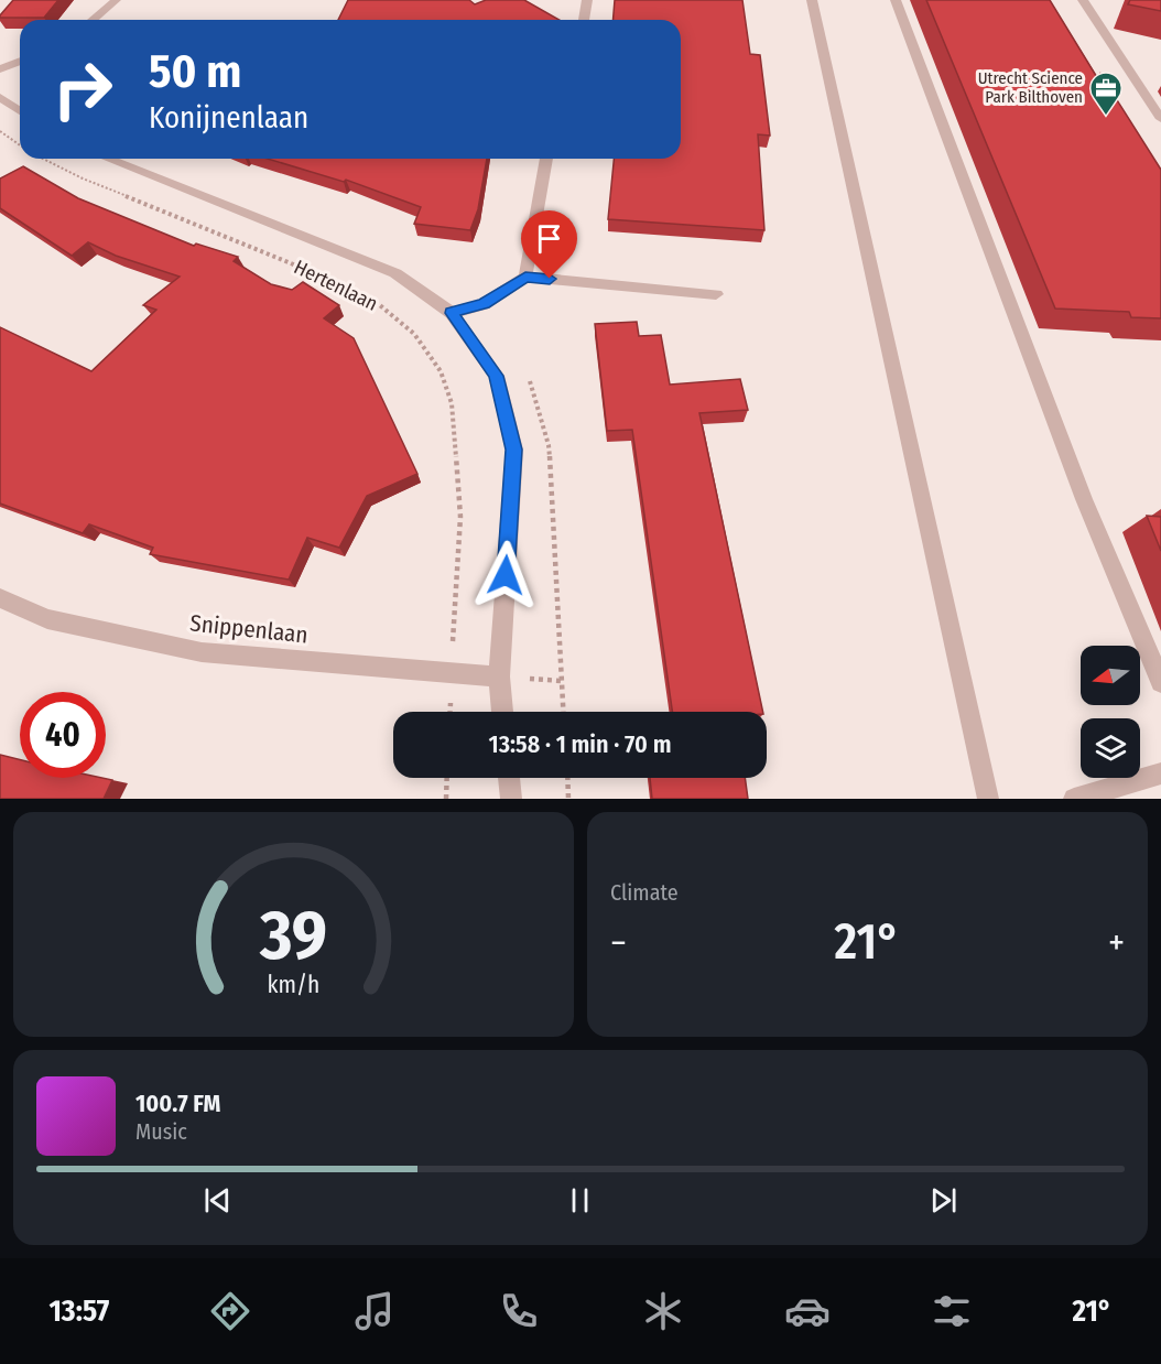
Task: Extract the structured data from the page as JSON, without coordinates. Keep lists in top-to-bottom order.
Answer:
{
  "streets": {
    "street": ["Hertenlaan", "Snippenlaan"]
  },
  "crossings": [
    ["Hertenlaan", "Snippenlaan"]
  ],
  "places": {
    "office": ["Utrecht Science Park Bilthoven"]
  },
  "north": "left",
  "page": {
    "turn": ["50 m", "Konijnenlaan"],
    "limit": "40",
    "trip": "13:58 · 1 min · 70 m",
    "tile": "Climate",
    "heat": ["−", "21°", "+"],
    "song": ["100.7 FM", "Music"],
    "tabs": ["13:57", "21°"],
    "gauge": ["39", "km/h"]
  }
}
